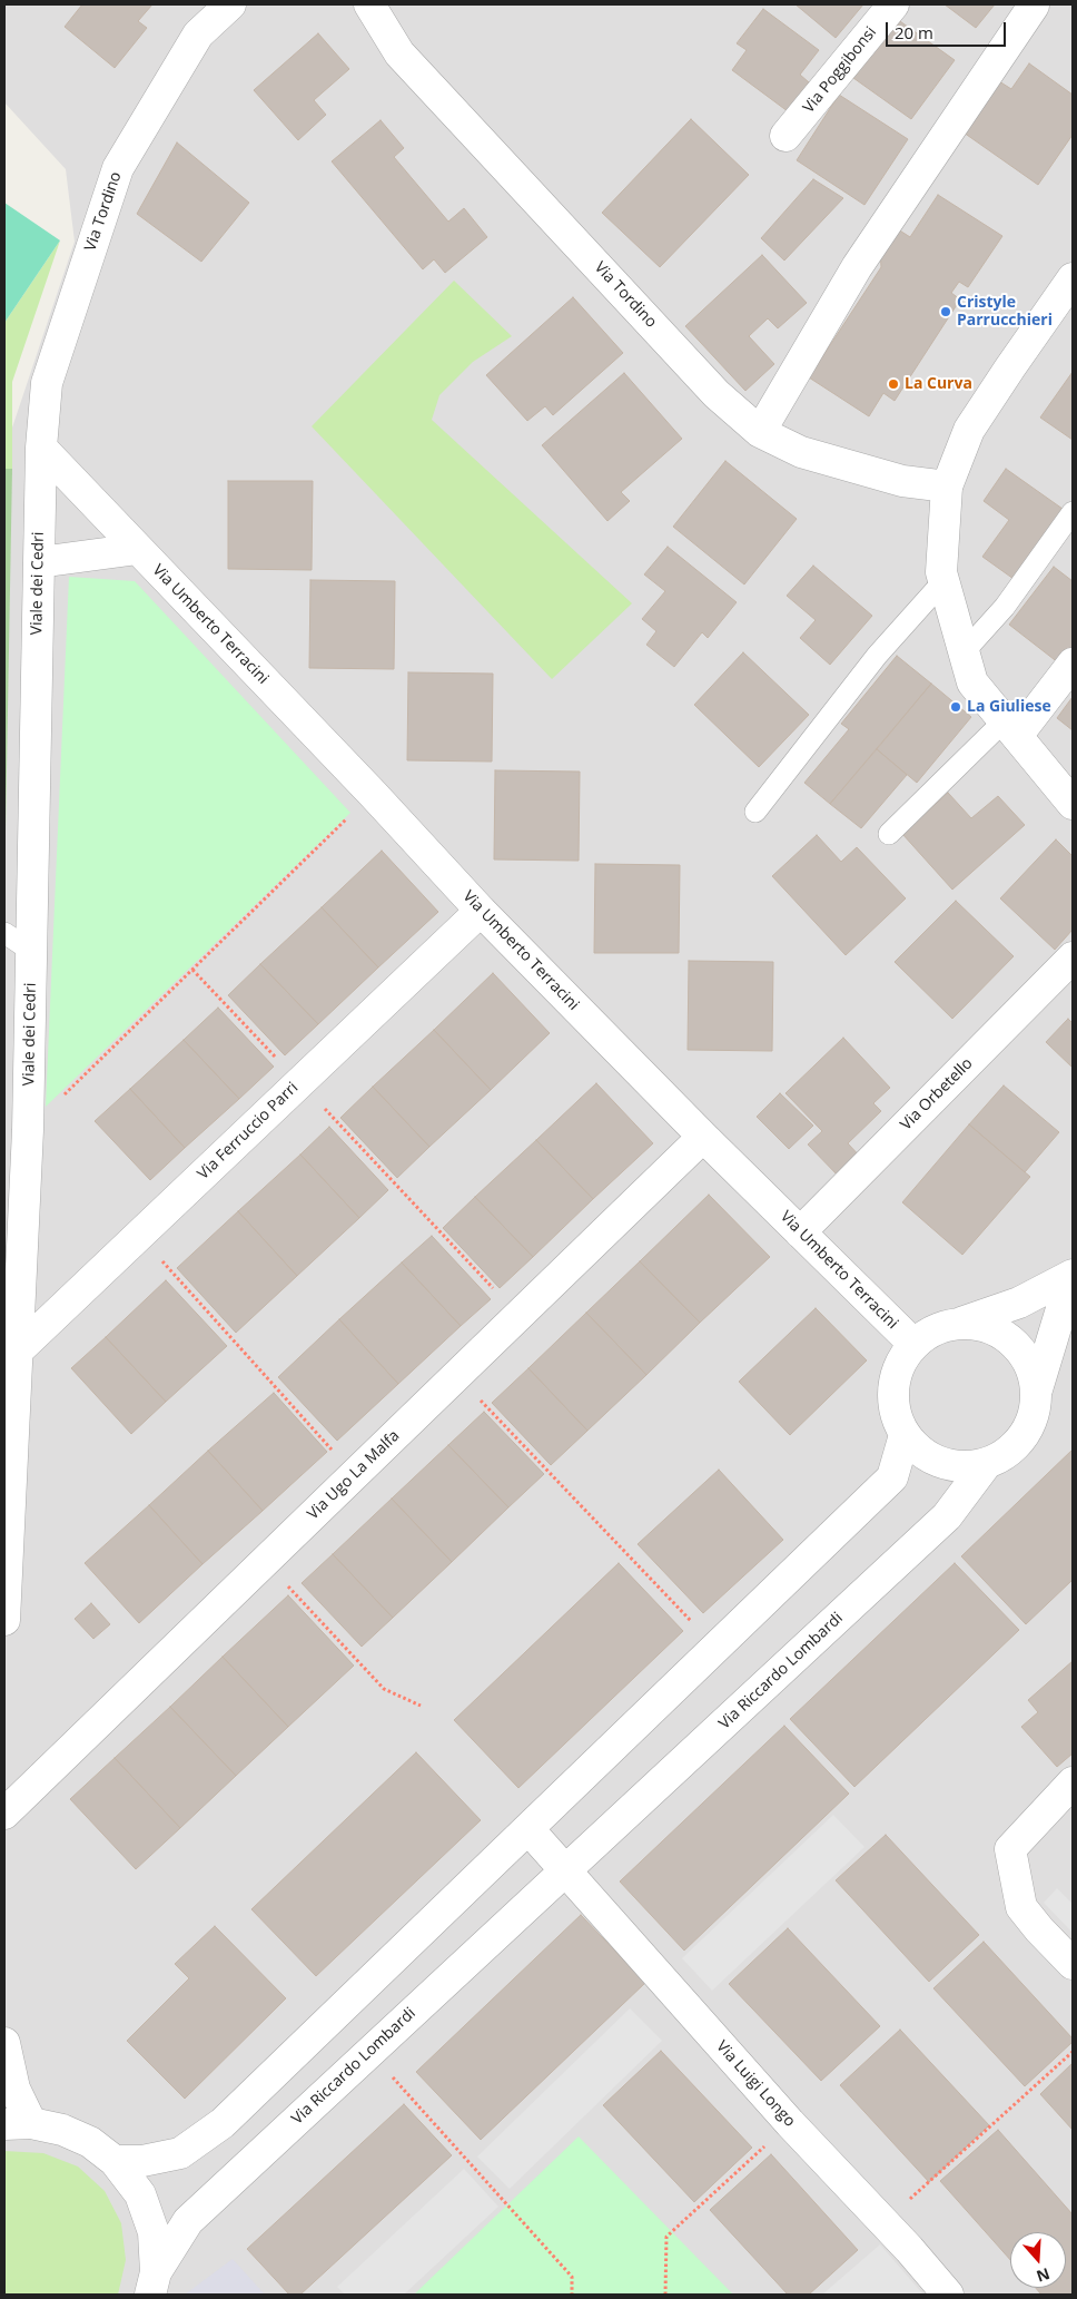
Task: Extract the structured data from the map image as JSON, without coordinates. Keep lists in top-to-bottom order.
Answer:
{
  "streets": {
    "street": [
      "Via Poggibonsi",
      "Via Tordino",
      "Viale dei Cedri",
      "Via Umberto Terracini",
      "Via Orbetello",
      "Via Ferruccio Parri",
      "Via Ugo La Malfa",
      "Via Riccardo Lombardi",
      "Via Luigi Longo"
    ]
  },
  "crossings": [
    ["Via Tordino", "Viale dei Cedri"],
    ["Via Tordino", "Via Umberto Terracini"],
    ["Viale dei Cedri", "Via Umberto Terracini"],
    ["Viale dei Cedri", "Via Ferruccio Parri"],
    ["Via Umberto Terracini", "Via Orbetello"],
    ["Via Umberto Terracini", "Via Ferruccio Parri"],
    ["Via Umberto Terracini", "Via Ugo La Malfa"],
    ["Via Umberto Terracini", "Via Riccardo Lombardi"],
    ["Via Riccardo Lombardi", "Via Luigi Longo"]
  ],
  "places": ["Cristyle Parrucchieri", "La Curva", "La Giuliese"],
  "scale_bar": "20 m",
  "north": "bottom"
}
